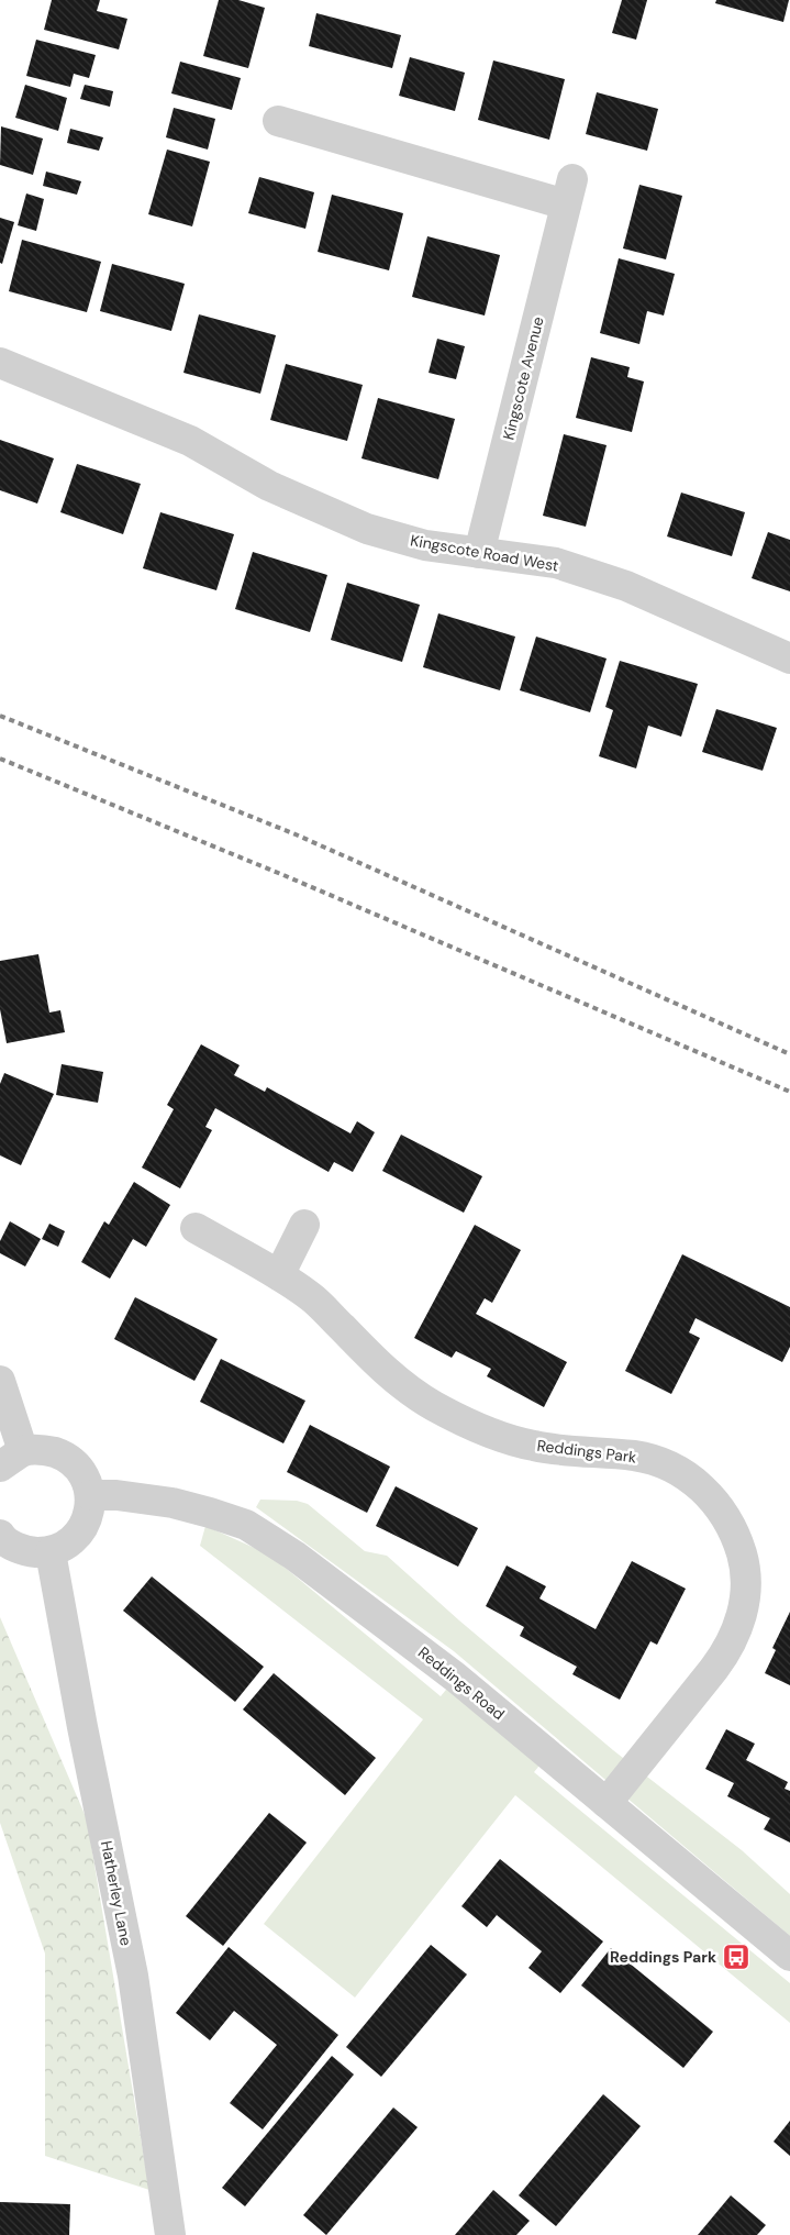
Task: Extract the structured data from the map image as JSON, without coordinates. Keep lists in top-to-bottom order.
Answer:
{
  "streets": {
    "street": [
      "Kingscote Avenue",
      "Kingscote Road West",
      "Reddings Park",
      "Reddings Road",
      "Hatherley Lane"
    ]
  },
  "crossings": [
    ["Kingscote Avenue", "Kingscote Road West"],
    ["Reddings Park", "Reddings Road"]
  ],
  "places": {
    "bus stop": ["Reddings Park"]
  }
}
